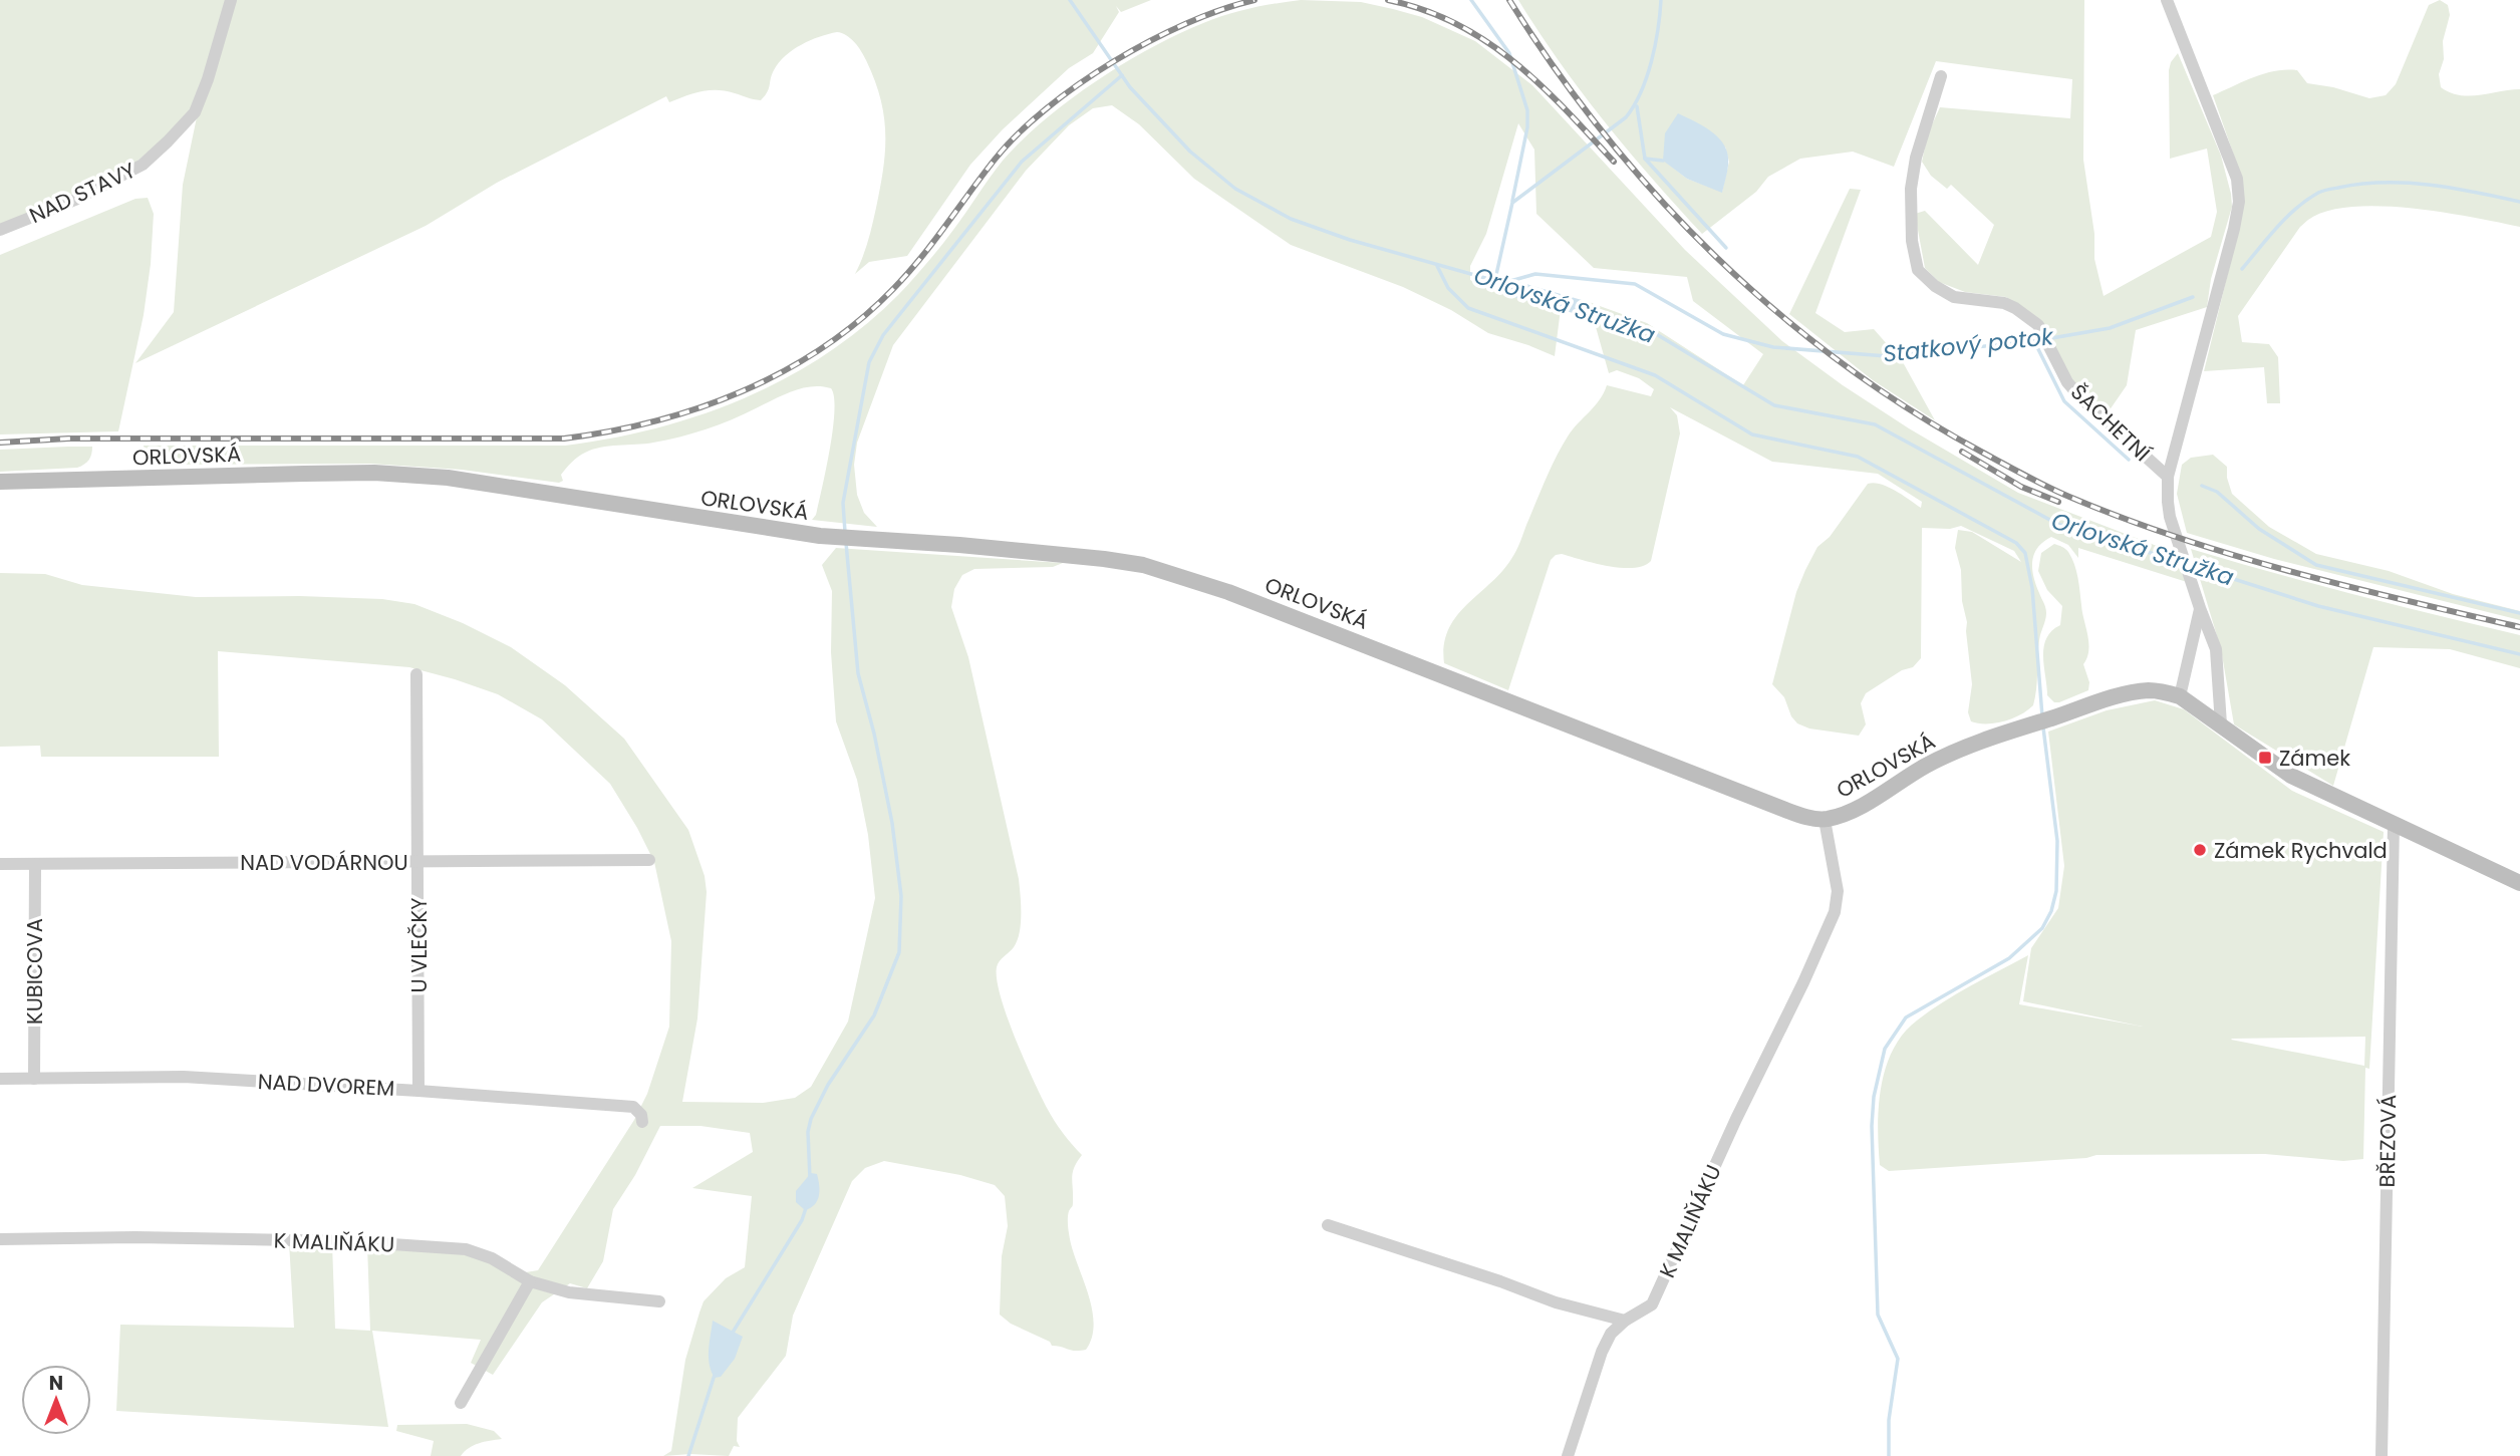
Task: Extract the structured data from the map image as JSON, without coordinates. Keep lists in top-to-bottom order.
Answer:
{
  "streets": {
    "main road": ["ORLOVSKÁ"],
    "street": [
      "NAD STAVY",
      "ŠACHETNÍ",
      "NAD VODÁRNOU",
      "U VLEČKY",
      "KUBICOVA",
      "NAD DVOREM",
      "BŘEZOVÁ",
      "K MALIŇÁKU"
    ]
  },
  "crossings": [
    ["ŠACHETNÍ", "ORLOVSKÁ"],
    ["ORLOVSKÁ", "BŘEZOVÁ"],
    ["ORLOVSKÁ", "K MALIŇÁKU"],
    ["NAD VODÁRNOU", "U VLEČKY"],
    ["NAD VODÁRNOU", "KUBICOVA"],
    ["U VLEČKY", "NAD DVOREM"],
    ["KUBICOVA", "NAD DVOREM"]
  ],
  "water": ["Orlovská Stružka", "Statkový potok"],
  "places": {
    "transit": ["Zámek"],
    "other": ["Zámek Rychvald"]
  },
  "north": "top"
}
